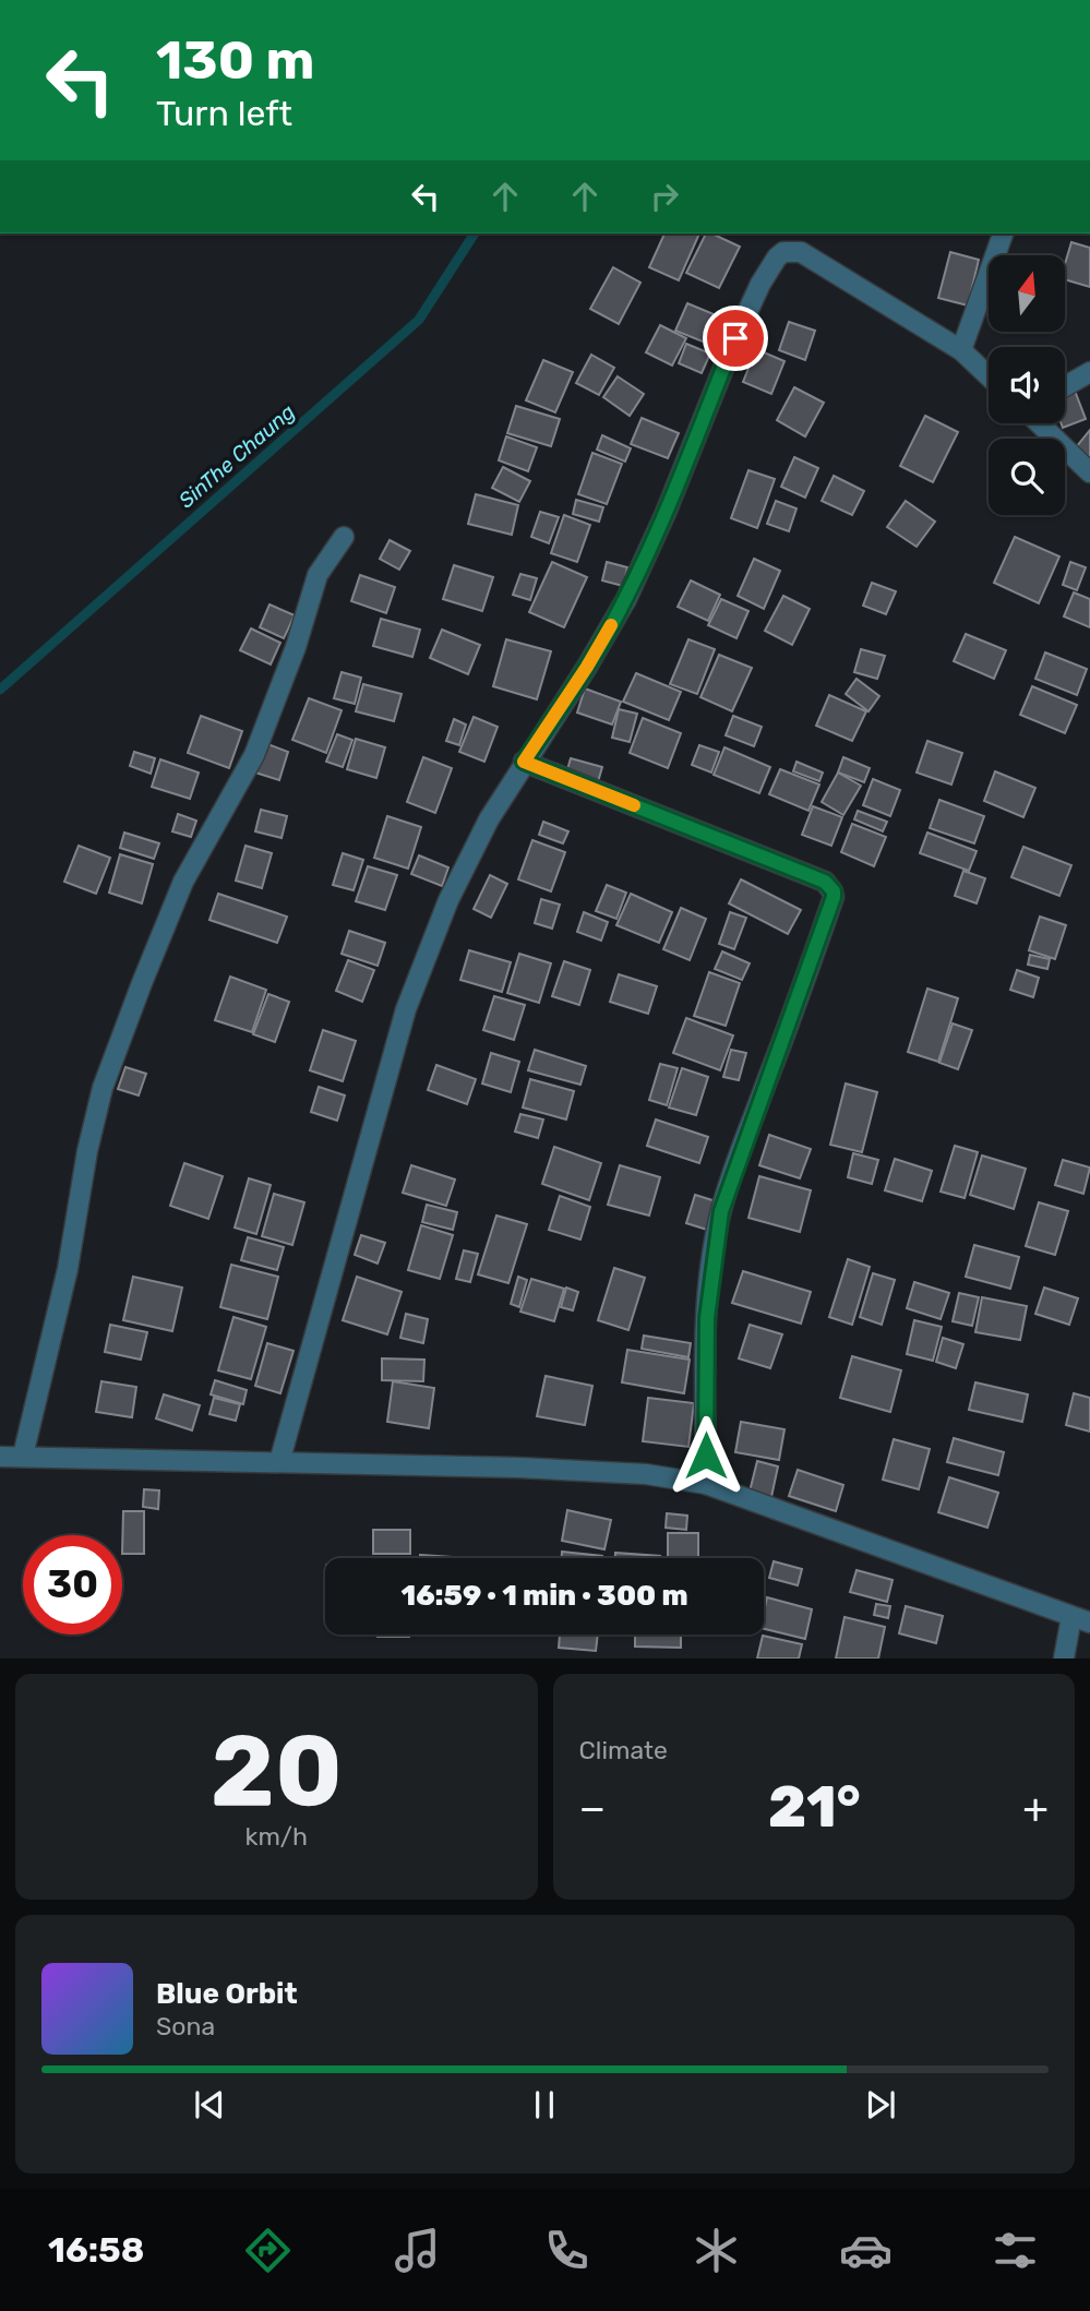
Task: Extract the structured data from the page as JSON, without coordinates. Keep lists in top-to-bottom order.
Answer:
{
  "water": ["SinThe Chaung"],
  "north": "top",
  "page": {
    "turn": ["130 m", "Turn left"],
    "limit": "30",
    "trip": "16:59 · 1 min · 300 m",
    "tile": [
      ["20", "km/h"],
      "Climate"
    ],
    "heat": ["−", "21°", "+"],
    "song": ["Blue Orbit", "Sona"],
    "tabs": "16:58"
  }
}
